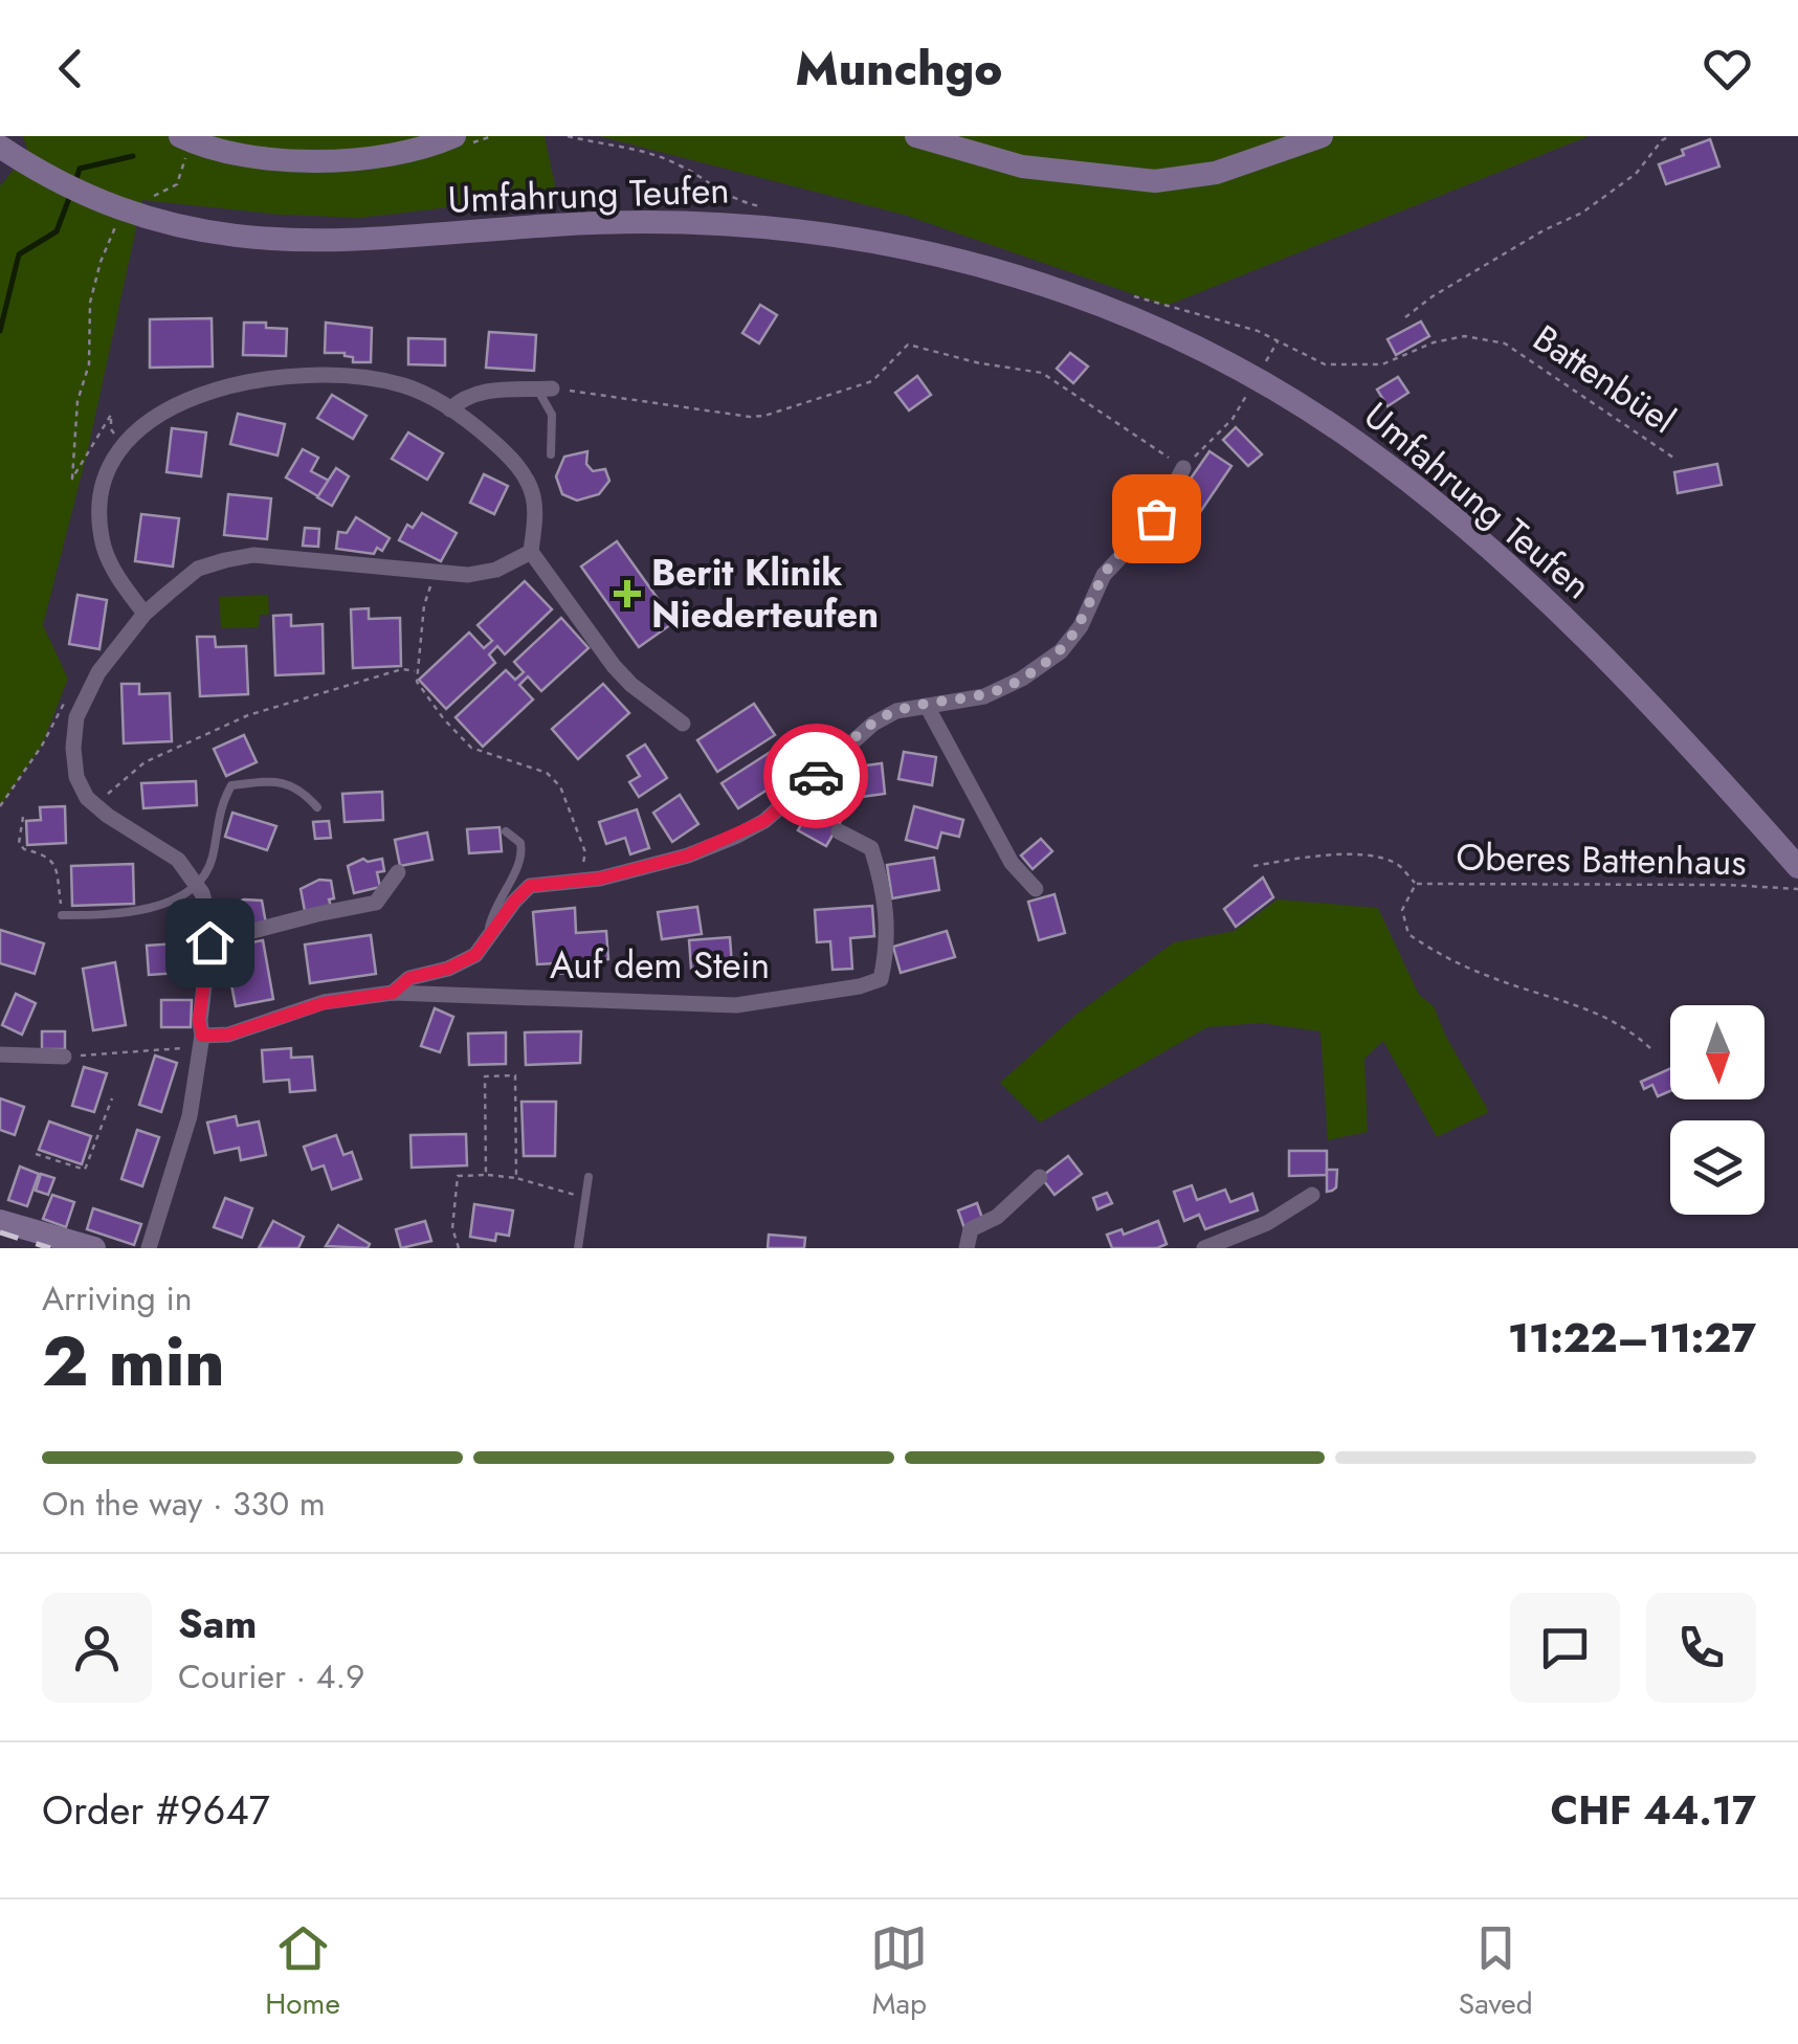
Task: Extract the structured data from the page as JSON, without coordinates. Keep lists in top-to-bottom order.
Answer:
{
  "streets": {
    "main road": ["Umfahrung Teufen"],
    "street": ["Auf dem Stein"],
    "path": ["Battenbüel", "Oberes Battenhaus"]
  },
  "places": {
    "health": ["Berit Klinik Niederteufen"]
  },
  "north": "bottom",
  "page": {
    "header": "Munchgo",
    "heading": ["2 min", "Arriving in", "11:22–11:27"],
    "panel": [
      "Sam",
      "Courier · 4.9",
      "Order #9647",
      "CHF 44.17"
    ],
    "bar": "On the way · 330 m",
    "tabs": ["Home", "Map", "Saved"]
  }
}
